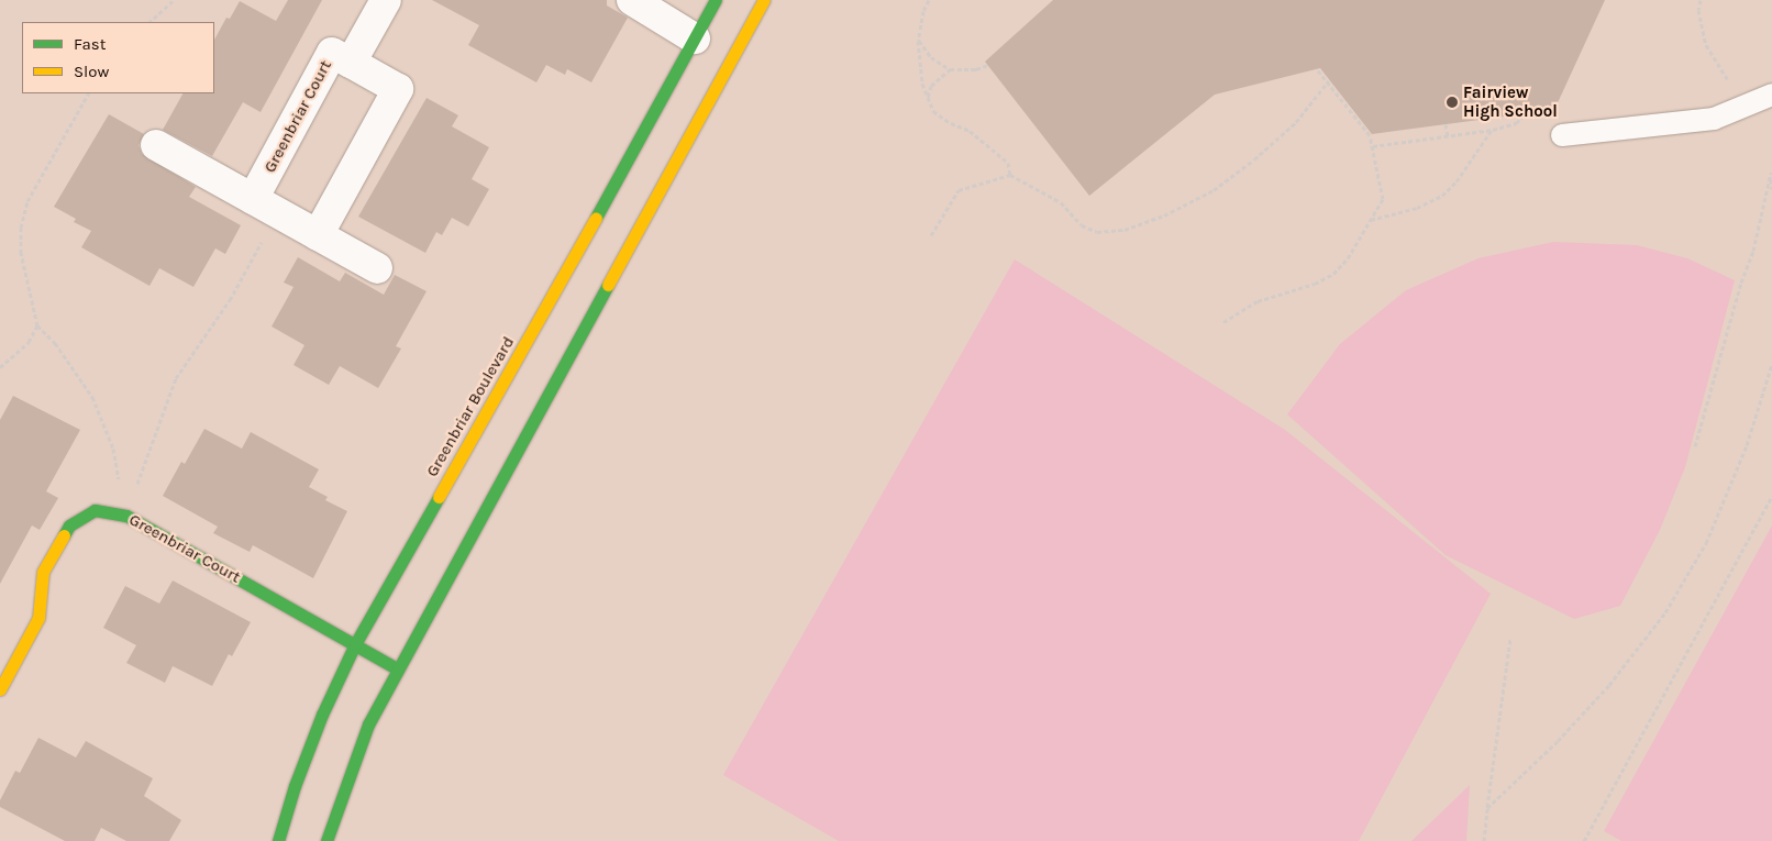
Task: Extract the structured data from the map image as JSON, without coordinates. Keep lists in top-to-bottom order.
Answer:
{
  "streets": {
    "street": ["Greenbriar Court", "Greenbriar Boulevard"]
  },
  "crossings": [
    ["Greenbriar Court", "Greenbriar Boulevard"]
  ],
  "places": ["Fairview High School"],
  "legend": ["Fast", "Slow"]
}
